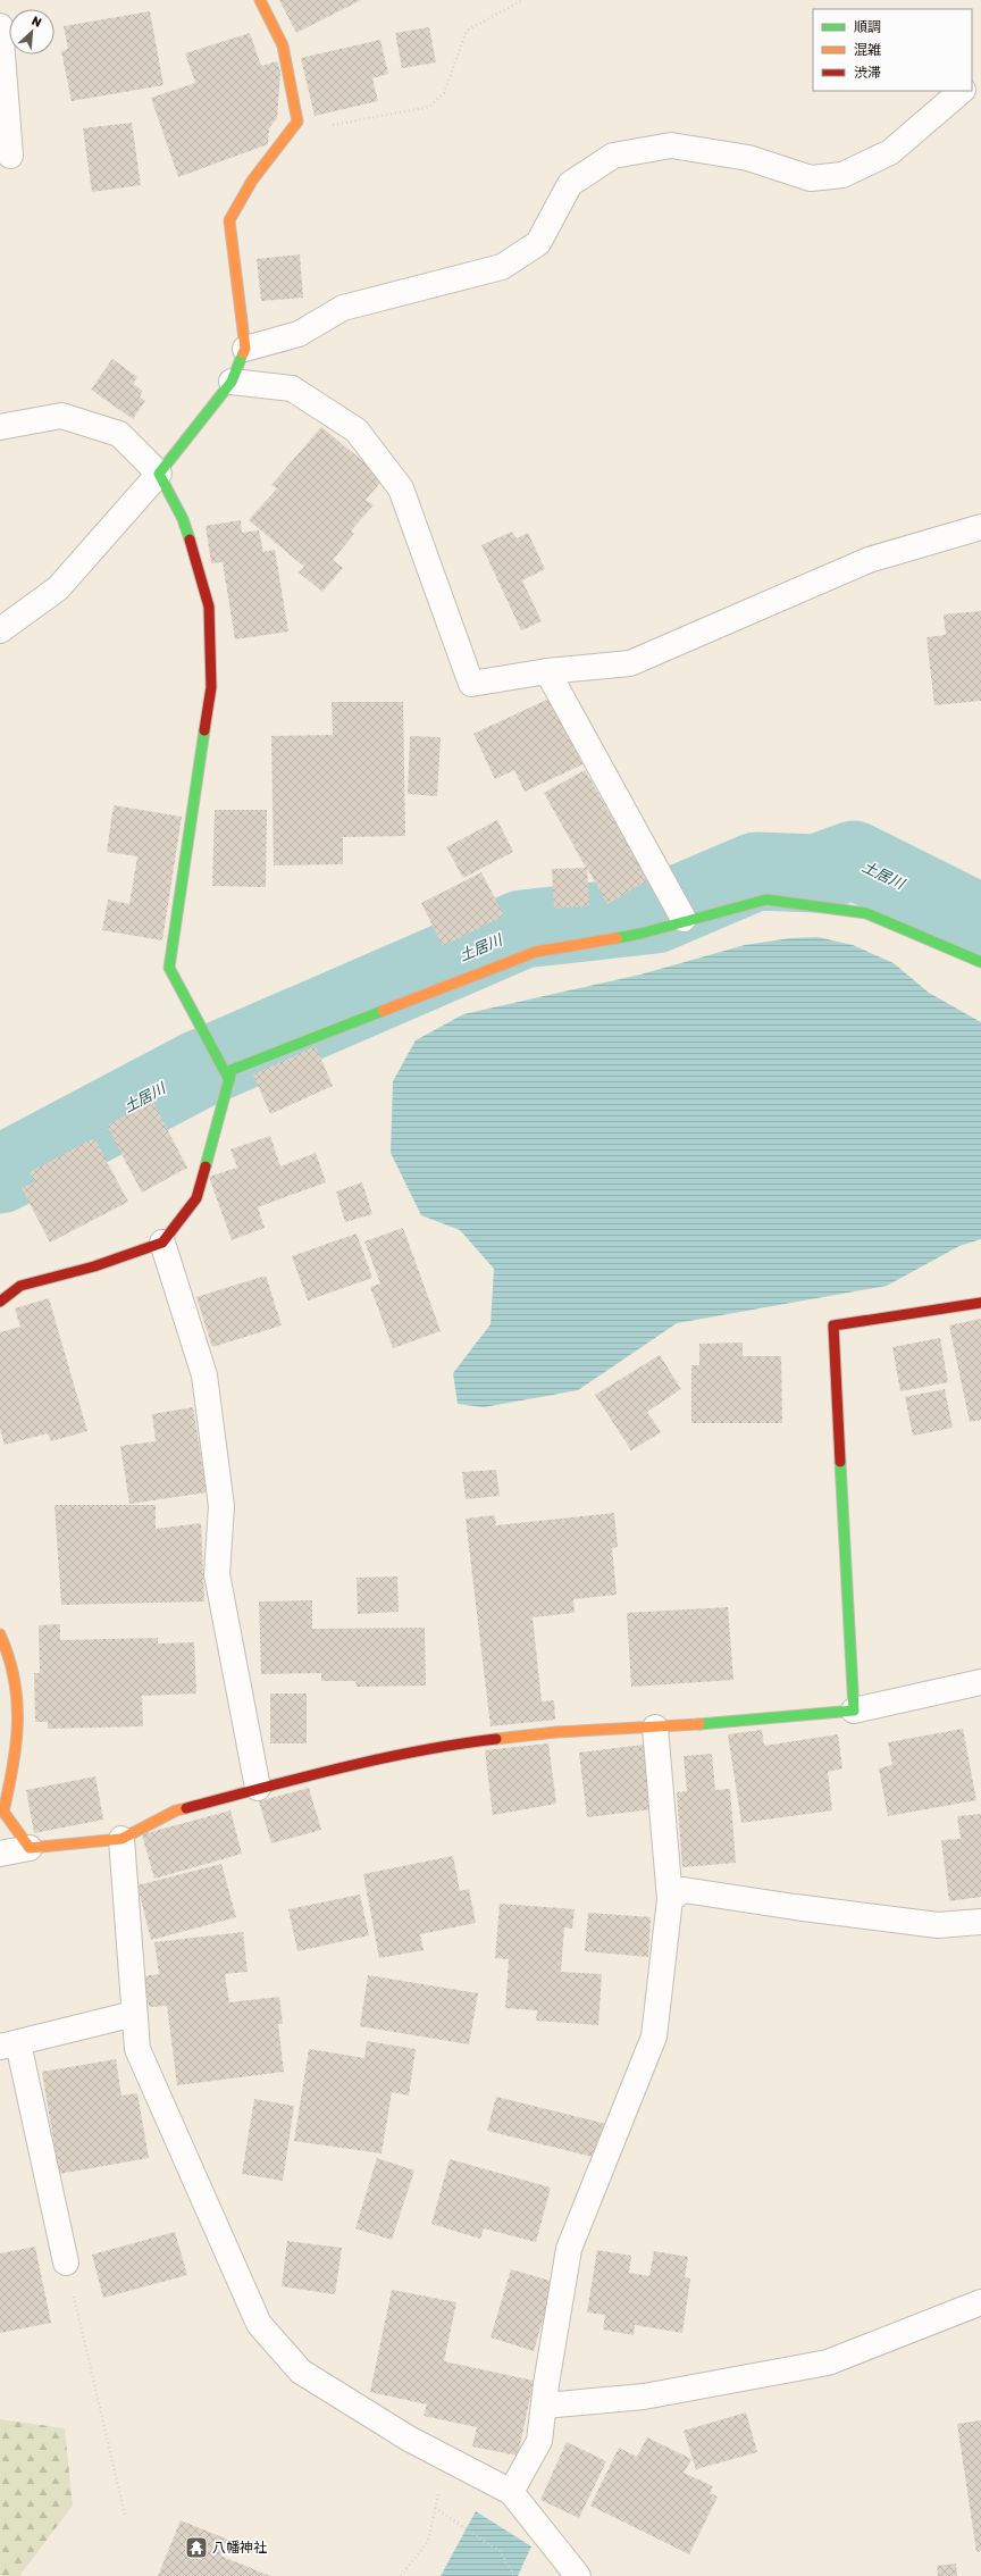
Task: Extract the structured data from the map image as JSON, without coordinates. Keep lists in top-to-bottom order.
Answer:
{
  "water": ["土居川"],
  "places": {
    "temple": ["八幡神社"]
  },
  "legend": ["順調", "混雑", "渋滞"],
  "north": "top right"
}
